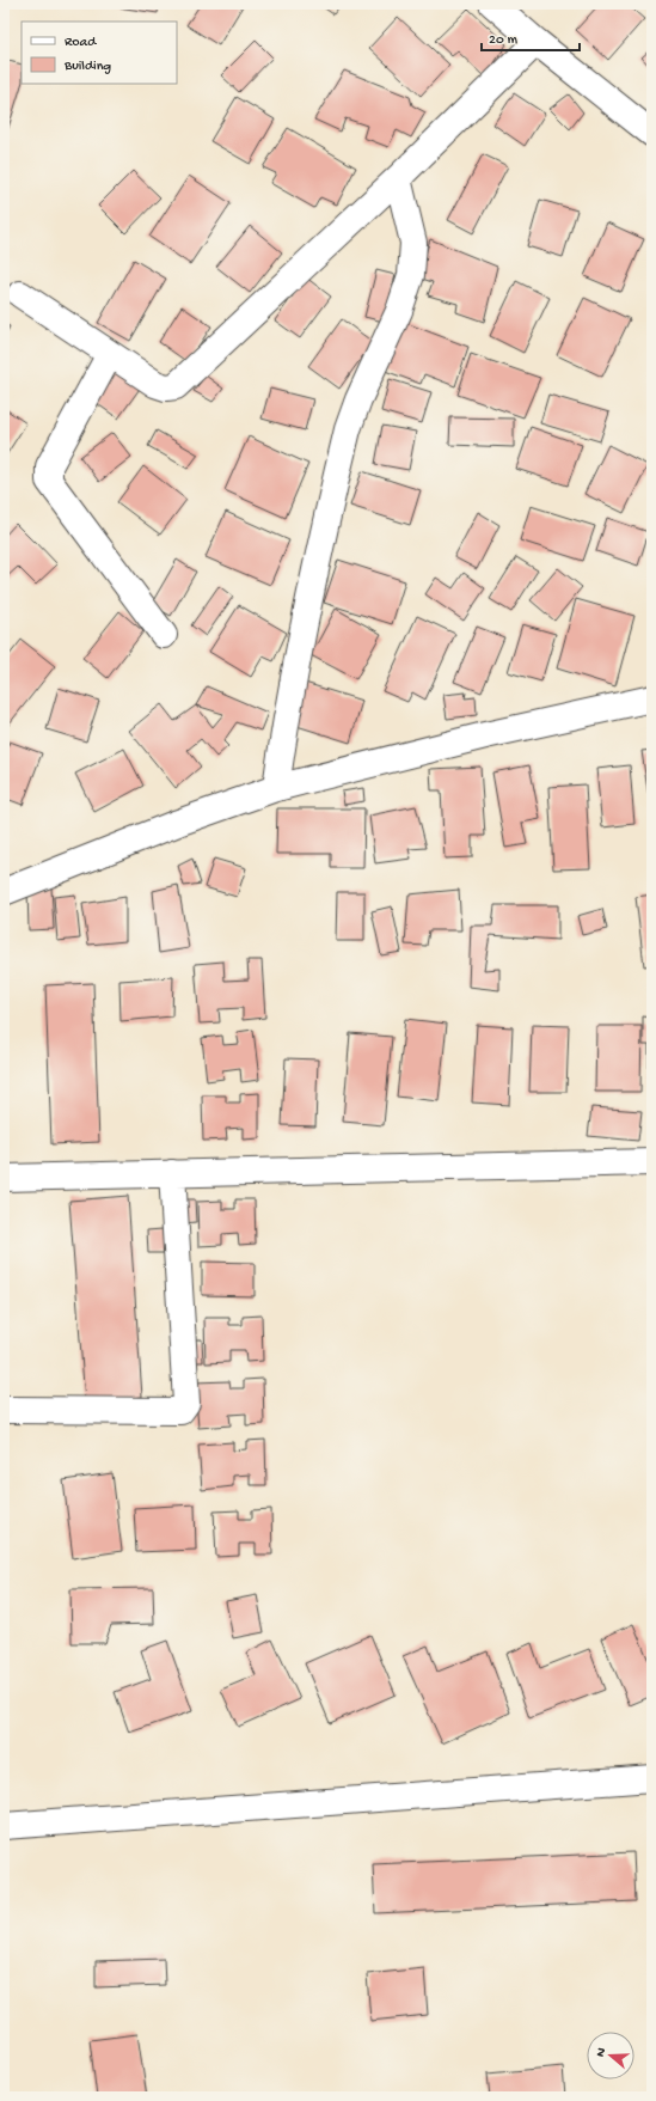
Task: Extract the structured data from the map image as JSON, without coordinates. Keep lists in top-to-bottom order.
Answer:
{
  "legend": ["Road", "Building"],
  "scale_bar": "20 m",
  "north": "left"
}
